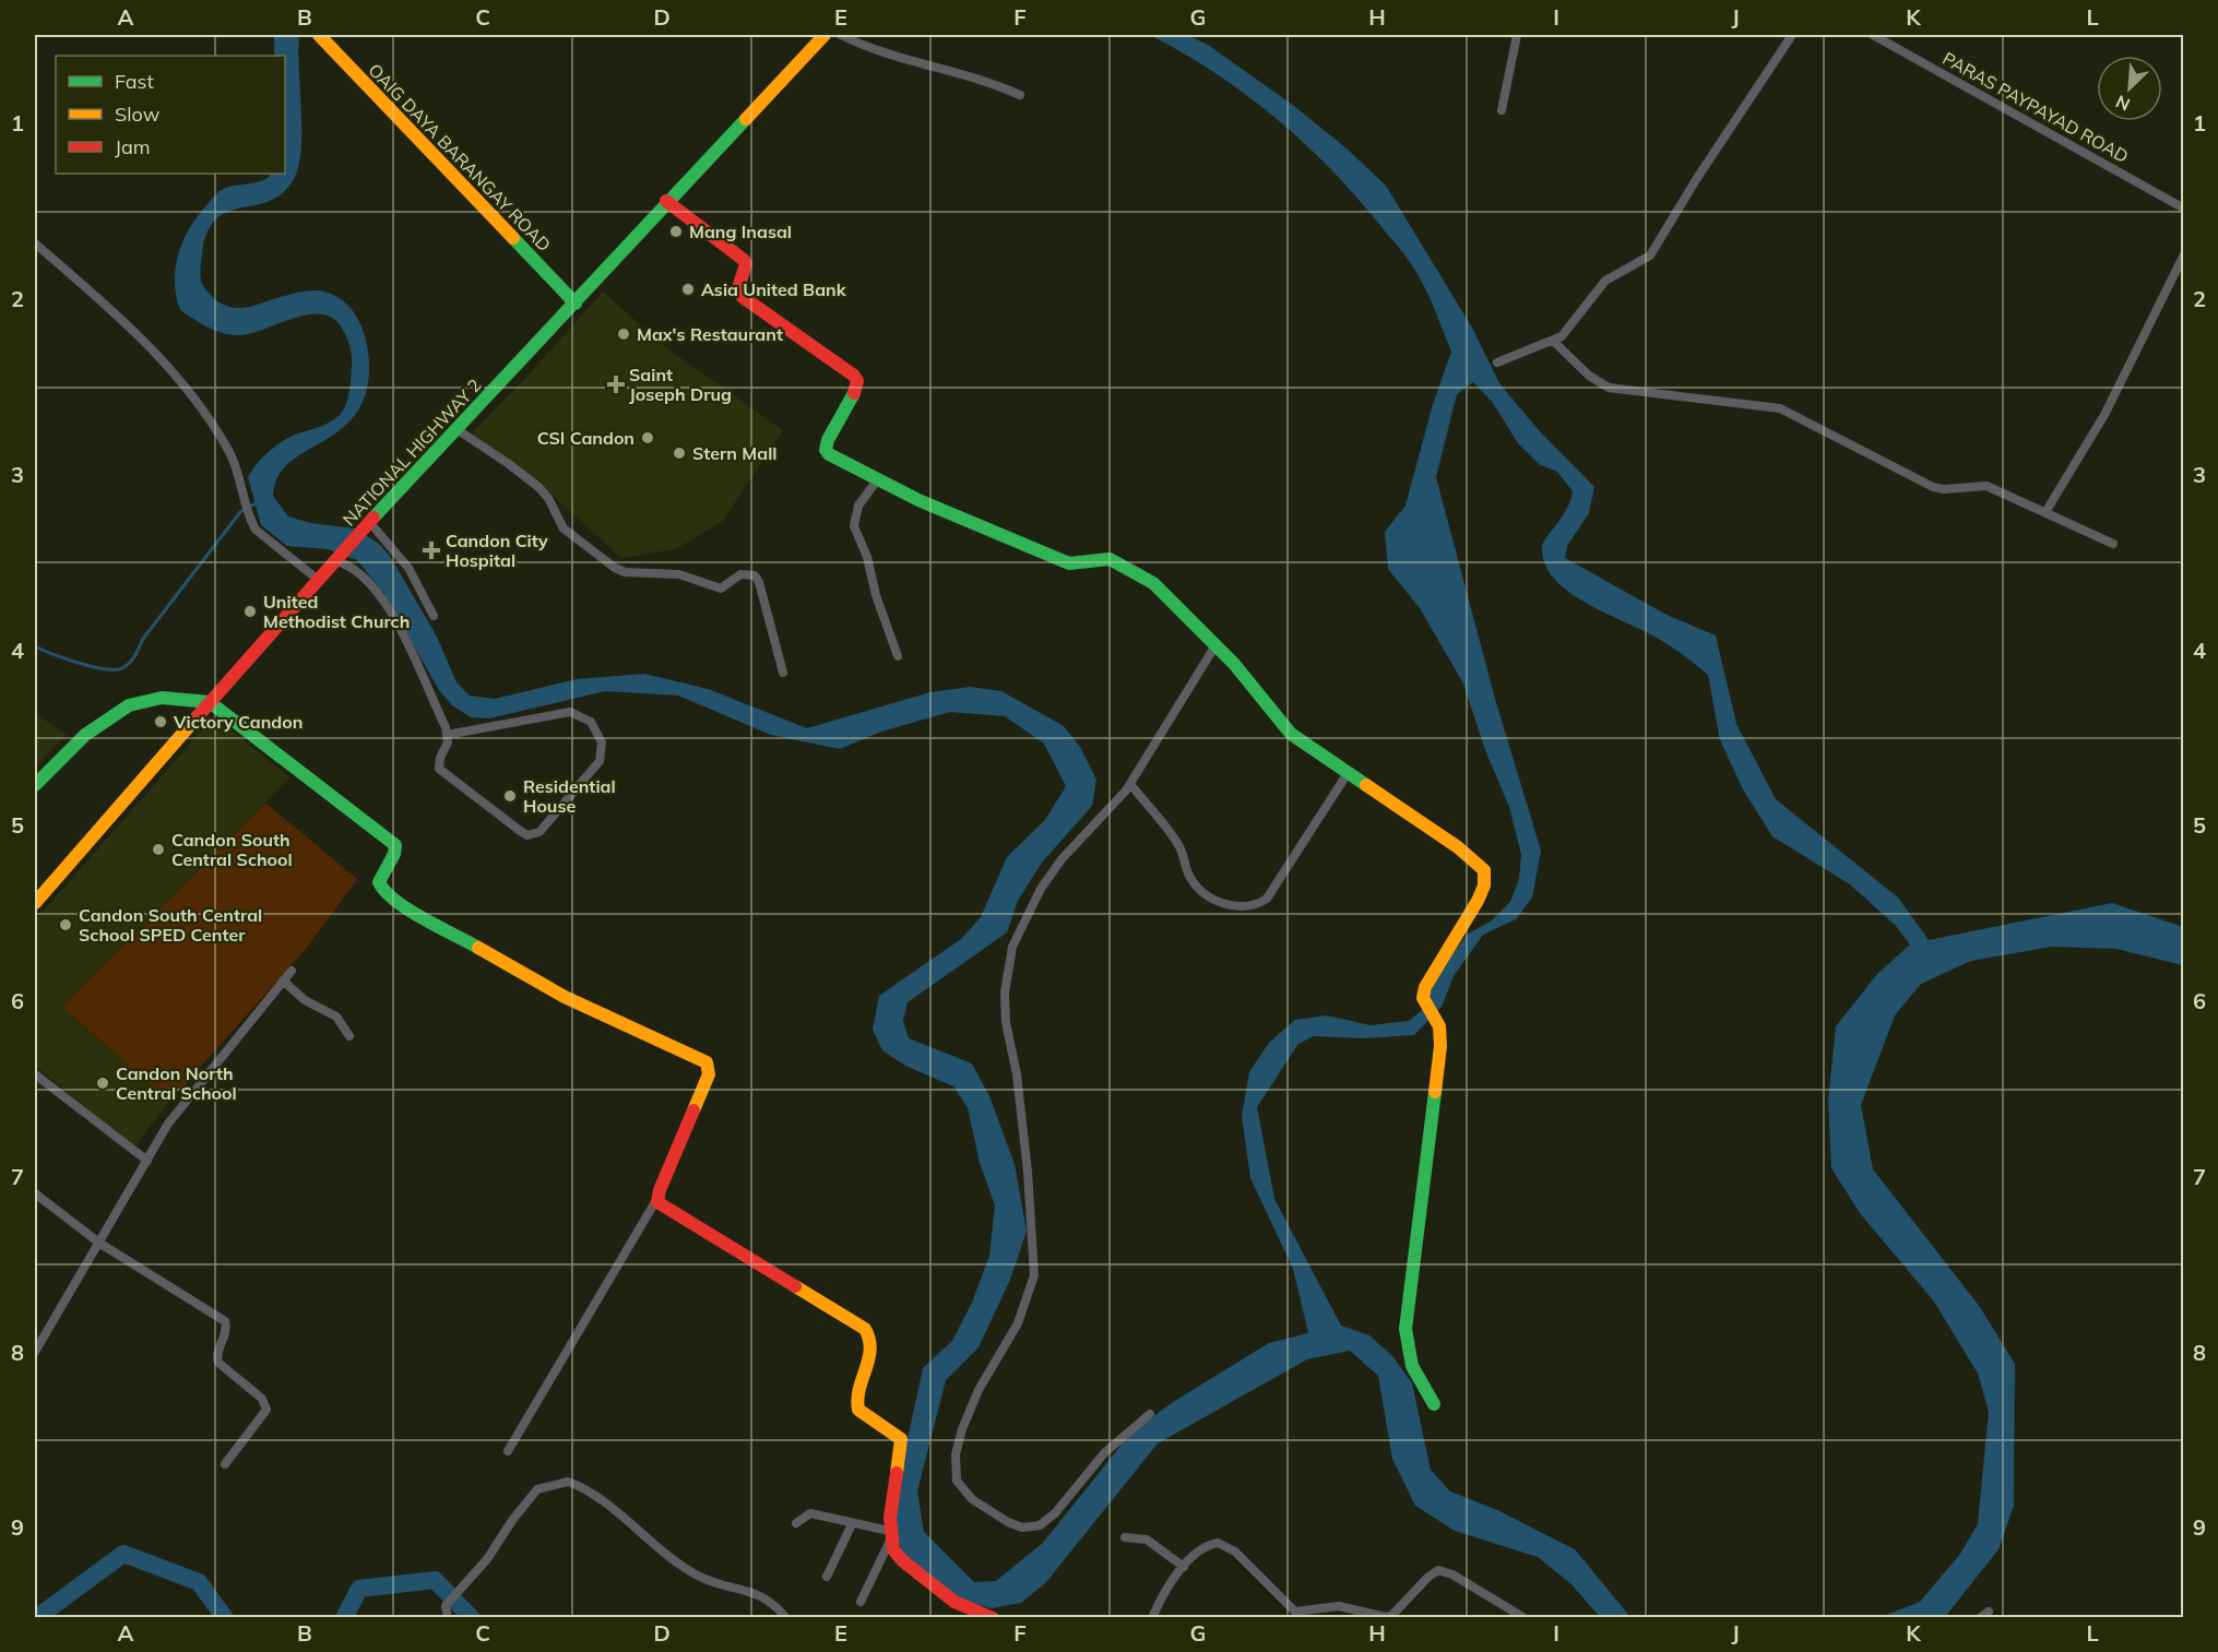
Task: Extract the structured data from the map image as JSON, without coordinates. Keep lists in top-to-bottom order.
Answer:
{
  "streets": {
    "street": ["PARAS PAYPAYAD ROAD", "OAIG DAYA BARANGAY ROAD", "NATIONAL HIGHWAY 2"]
  },
  "crossings": [
    ["OAIG DAYA BARANGAY ROAD", "NATIONAL HIGHWAY 2"]
  ],
  "places": {
    "other": [
      "Mang Inasal",
      "Asia United Bank",
      "Max's Restaurant",
      "CSI Candon",
      "Stern Mall",
      "United Methodist Church",
      "Victory Candon",
      "Residential House",
      "Candon South Central School",
      "Candon South Central School SPED Center",
      "Candon North Central School"
    ],
    "health": ["Saint Joseph Drug", "Candon City Hospital"]
  },
  "legend": ["Fast", "Slow", "Jam"],
  "north": "bottom left",
  "grid": {
    "columns": [
      "A",
      "B",
      "C",
      "D",
      "E",
      "F",
      "G",
      "H",
      "I",
      "J",
      "K",
      "L"
    ],
    "rows": [
      "1",
      "2",
      "3",
      "4",
      "5",
      "6",
      "7",
      "8",
      "9"
    ]
  }
}
